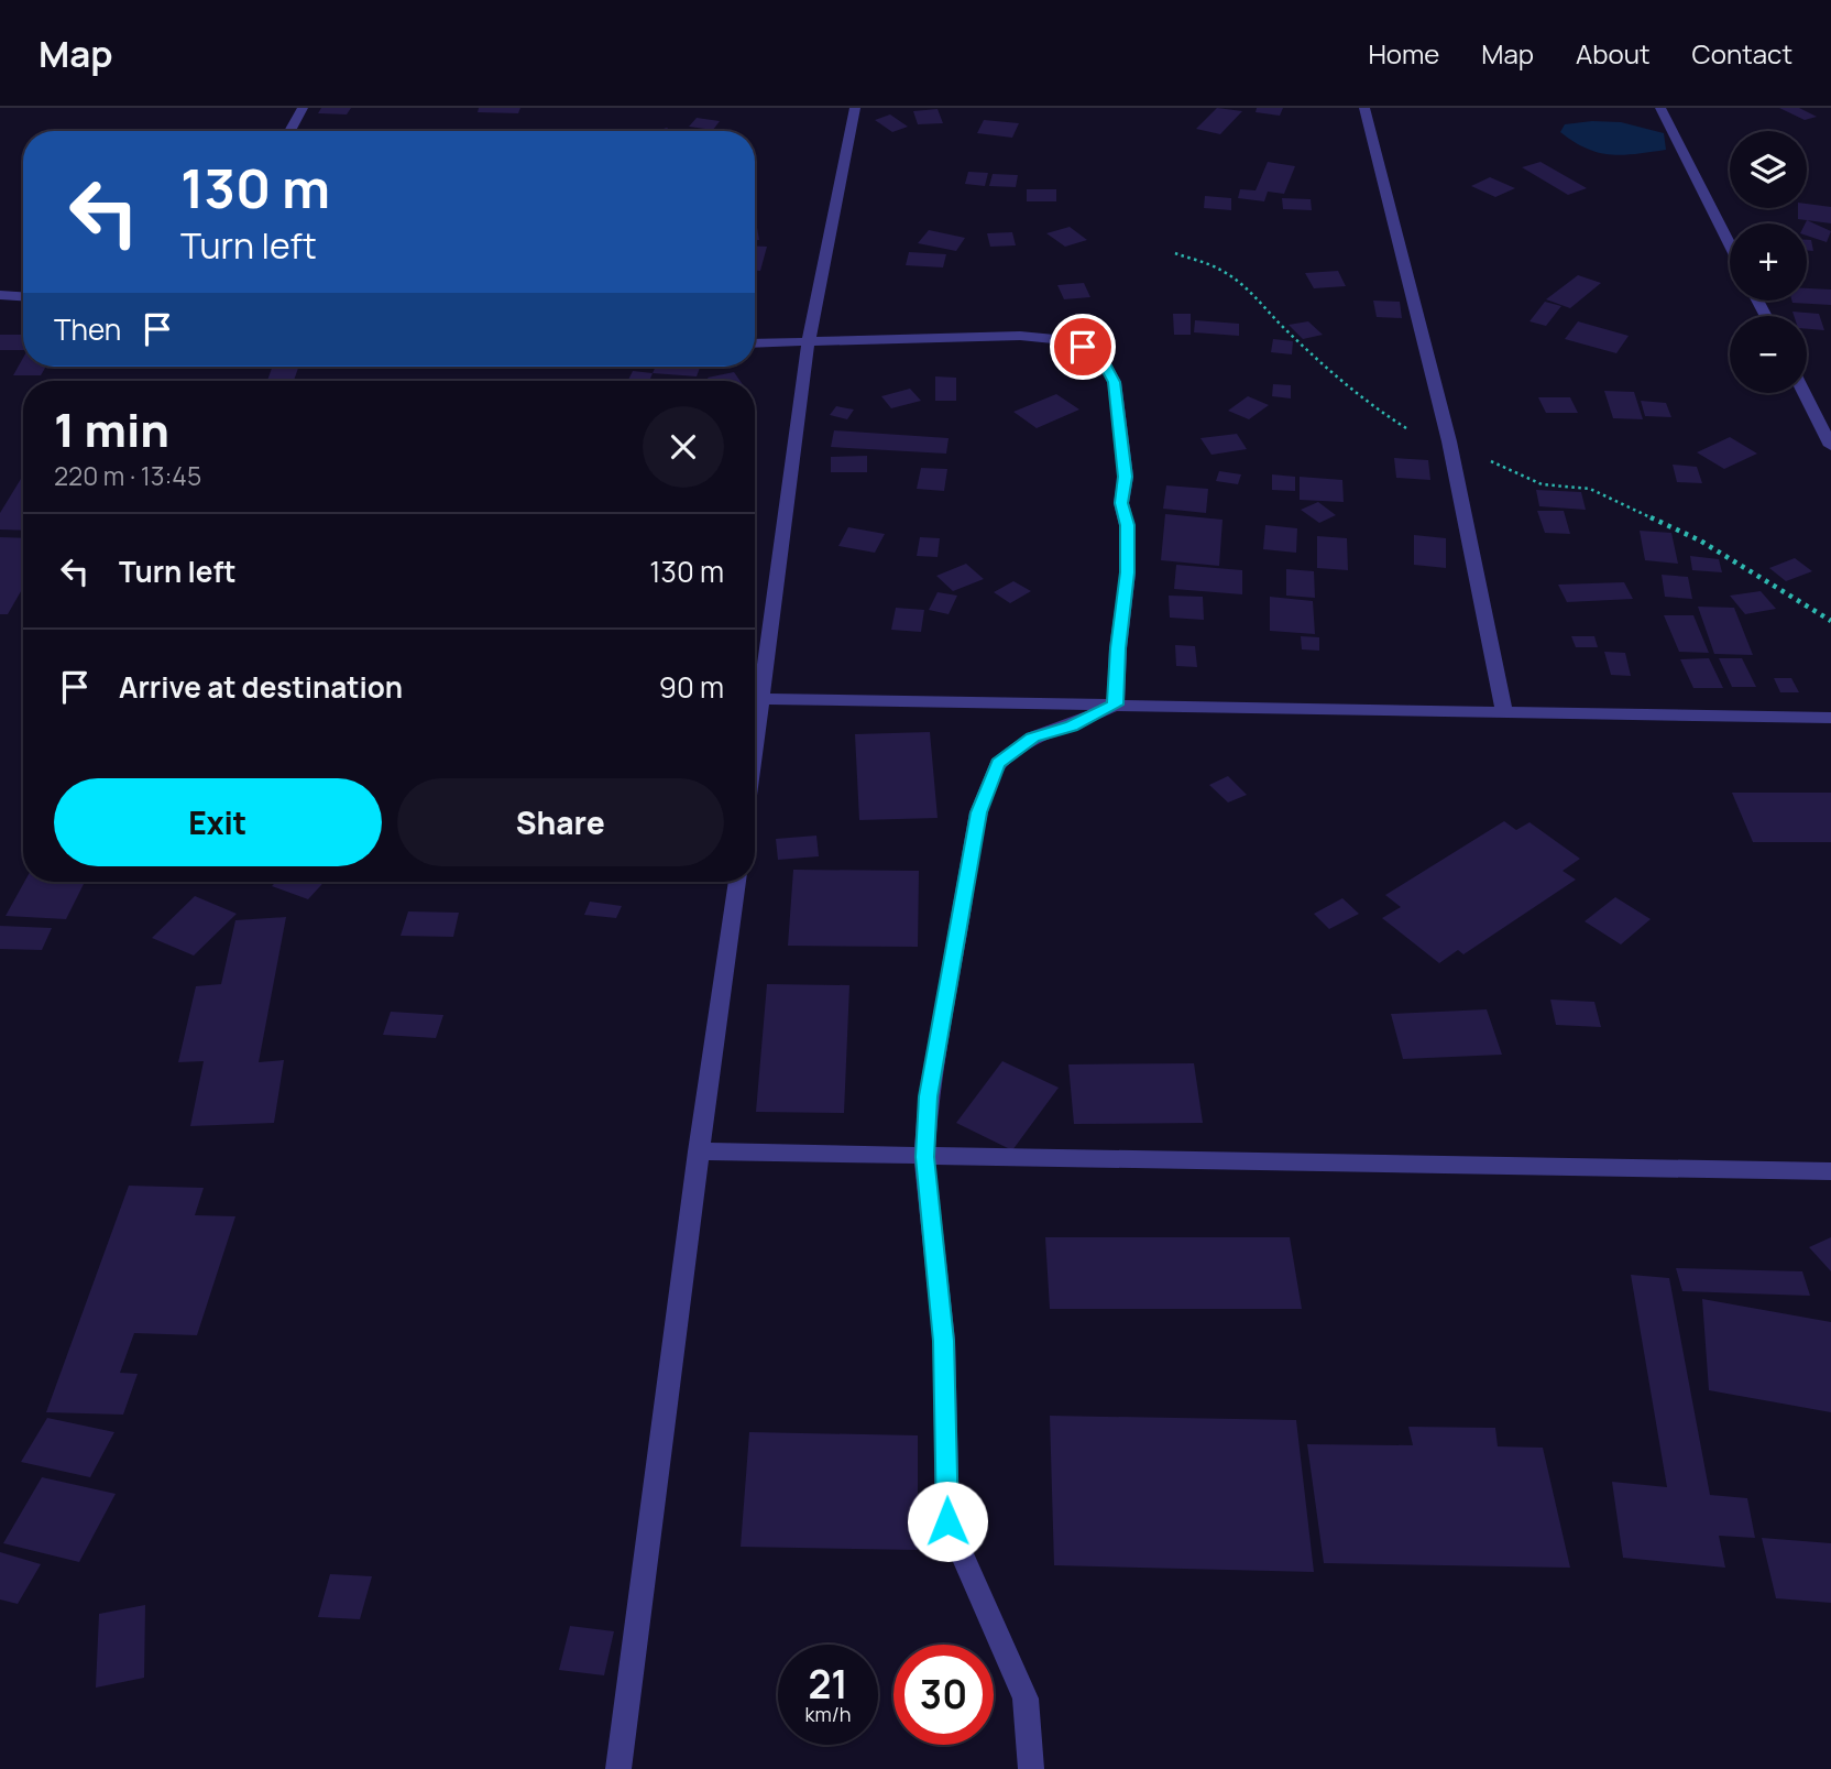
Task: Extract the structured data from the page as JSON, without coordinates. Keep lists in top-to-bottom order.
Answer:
{
  "page": {
    "header": "Map",
    "nav": [
      "Home",
      "Map",
      "About",
      "Contact"
    ],
    "map_buttons": ["+", "−"],
    "turn": ["130 m", "Turn left"],
    "then": "Then",
    "heading": ["1 min", "220 m · 13:45"],
    "list": [
      {
        "name": "Turn left",
        "value": "130 m"
      },
      {
        "name": "Arrive at destination",
        "value": "90 m"
      }
    ],
    "buttons": ["Exit", "Share"],
    "speed": "21 km/h",
    "limit": "30"
  }
}
